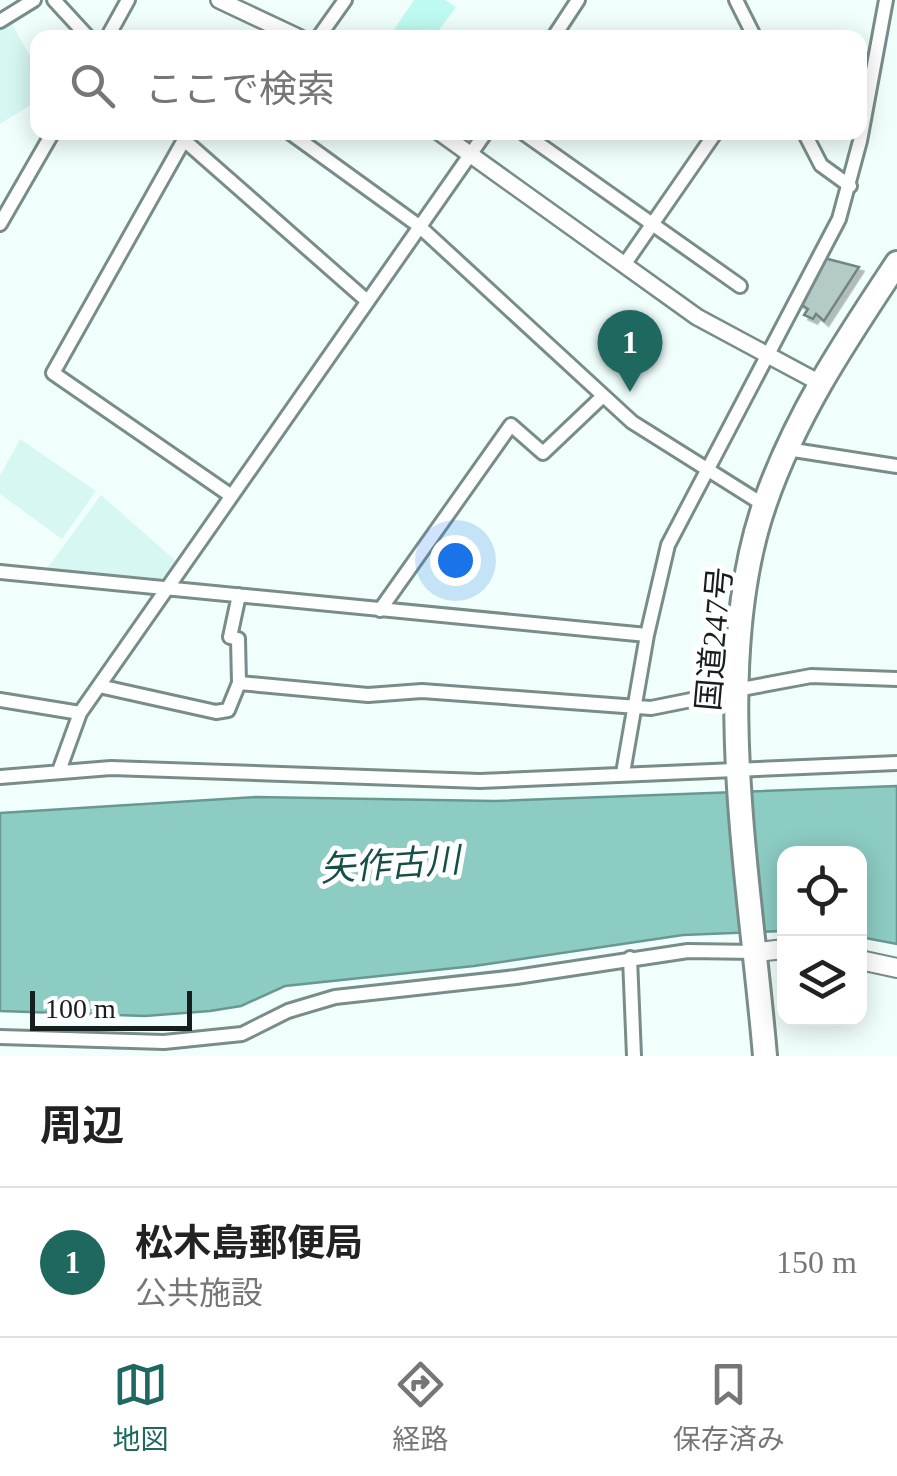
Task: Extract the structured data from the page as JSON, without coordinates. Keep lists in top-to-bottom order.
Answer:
{
  "streets": {
    "highway": ["国道247号"]
  },
  "water": ["矢作古川"],
  "scale_bar": "100 m",
  "page": {
    "search": "ここで検索",
    "pins": "1",
    "scale": "100 m",
    "heading": "周辺",
    "list": [
      {
        "mark": "1",
        "name": "松木島郵便局",
        "note": "公共施設",
        "value": "150 m"
      }
    ],
    "nav": ["地図", "経路", "保存済み"]
  }
}
